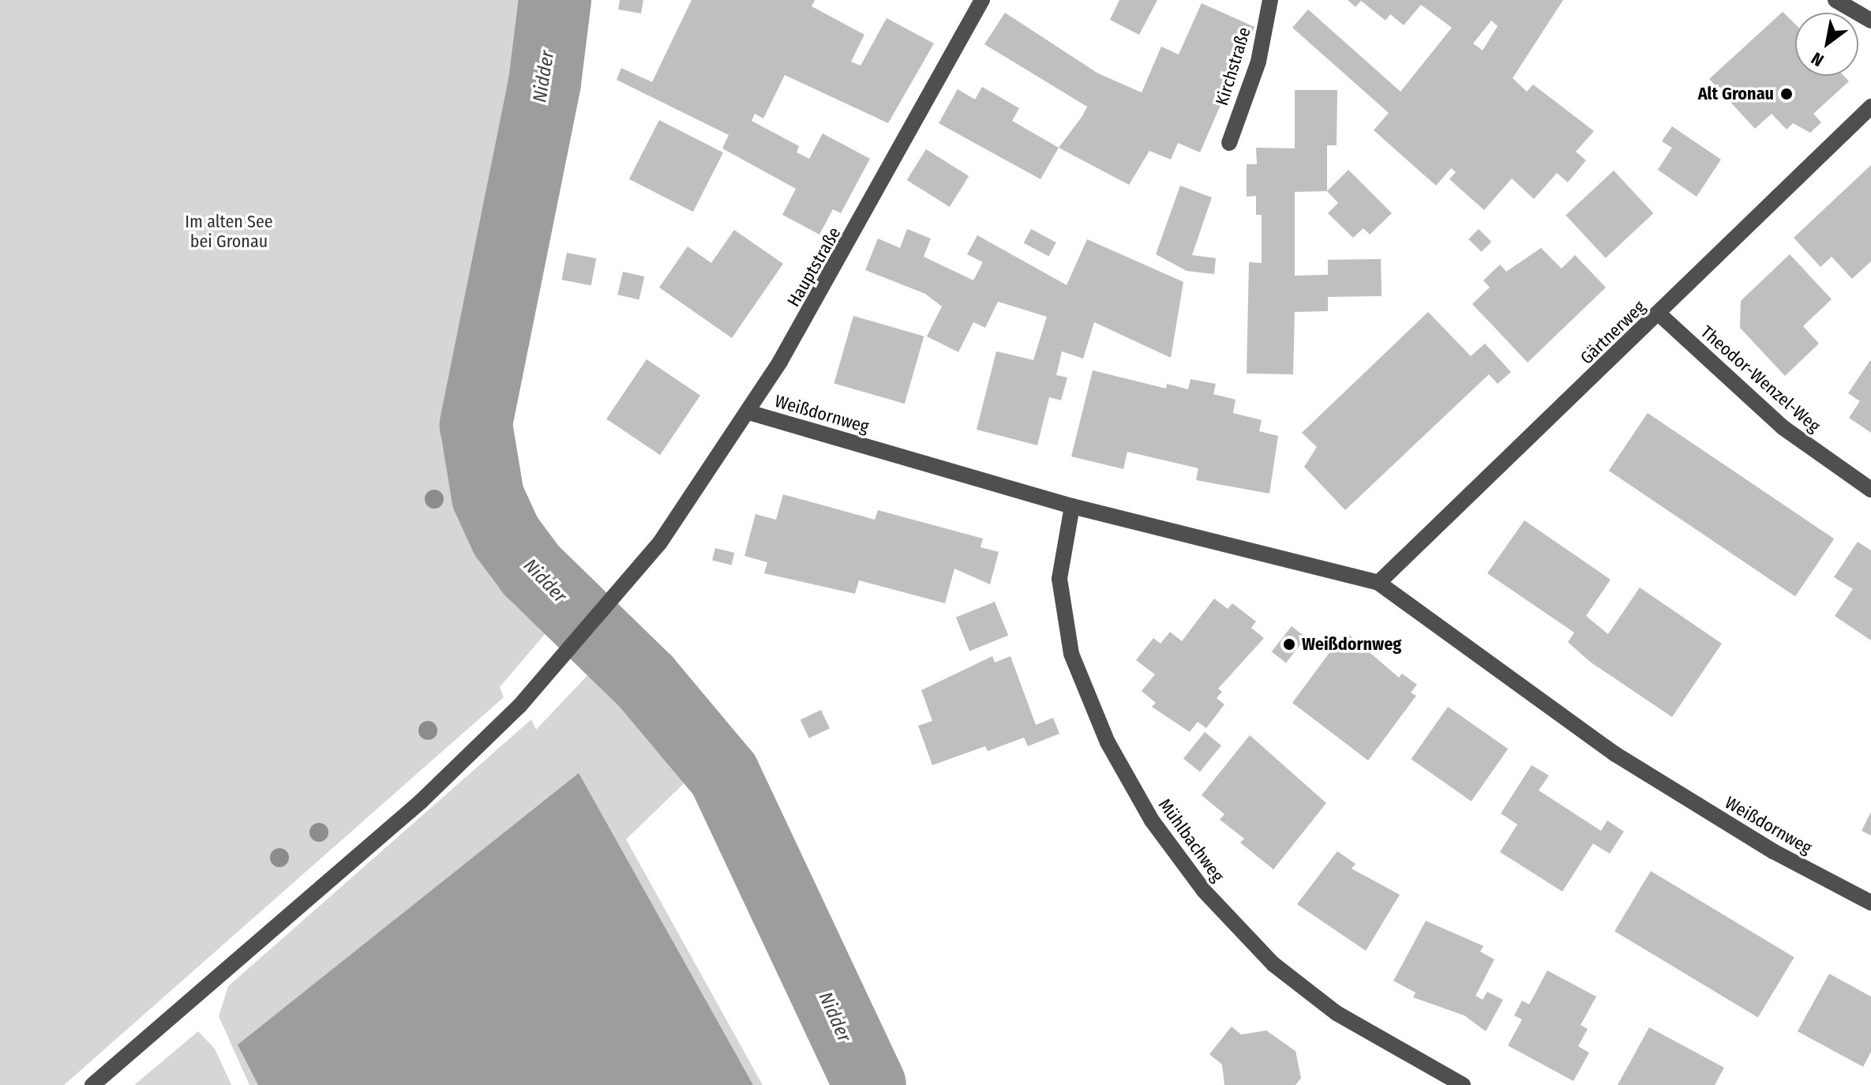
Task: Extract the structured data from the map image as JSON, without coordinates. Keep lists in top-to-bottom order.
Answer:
{
  "streets": {
    "street": [
      "Kirchstraße",
      "Hauptstraße",
      "Gärtnerweg",
      "Theodor-Wenzel-Weg",
      "Weißdornweg",
      "Mühlbachweg"
    ]
  },
  "crossings": [
    ["Hauptstraße", "Weißdornweg"],
    ["Gärtnerweg", "Theodor-Wenzel-Weg"],
    ["Gärtnerweg", "Weißdornweg"],
    ["Weißdornweg", "Mühlbachweg"]
  ],
  "water": ["Nidder"],
  "parks": ["Im alten See bei Gronau"],
  "places": ["Alt Gronau", "Weißdornweg"],
  "north": "bottom left"
}
